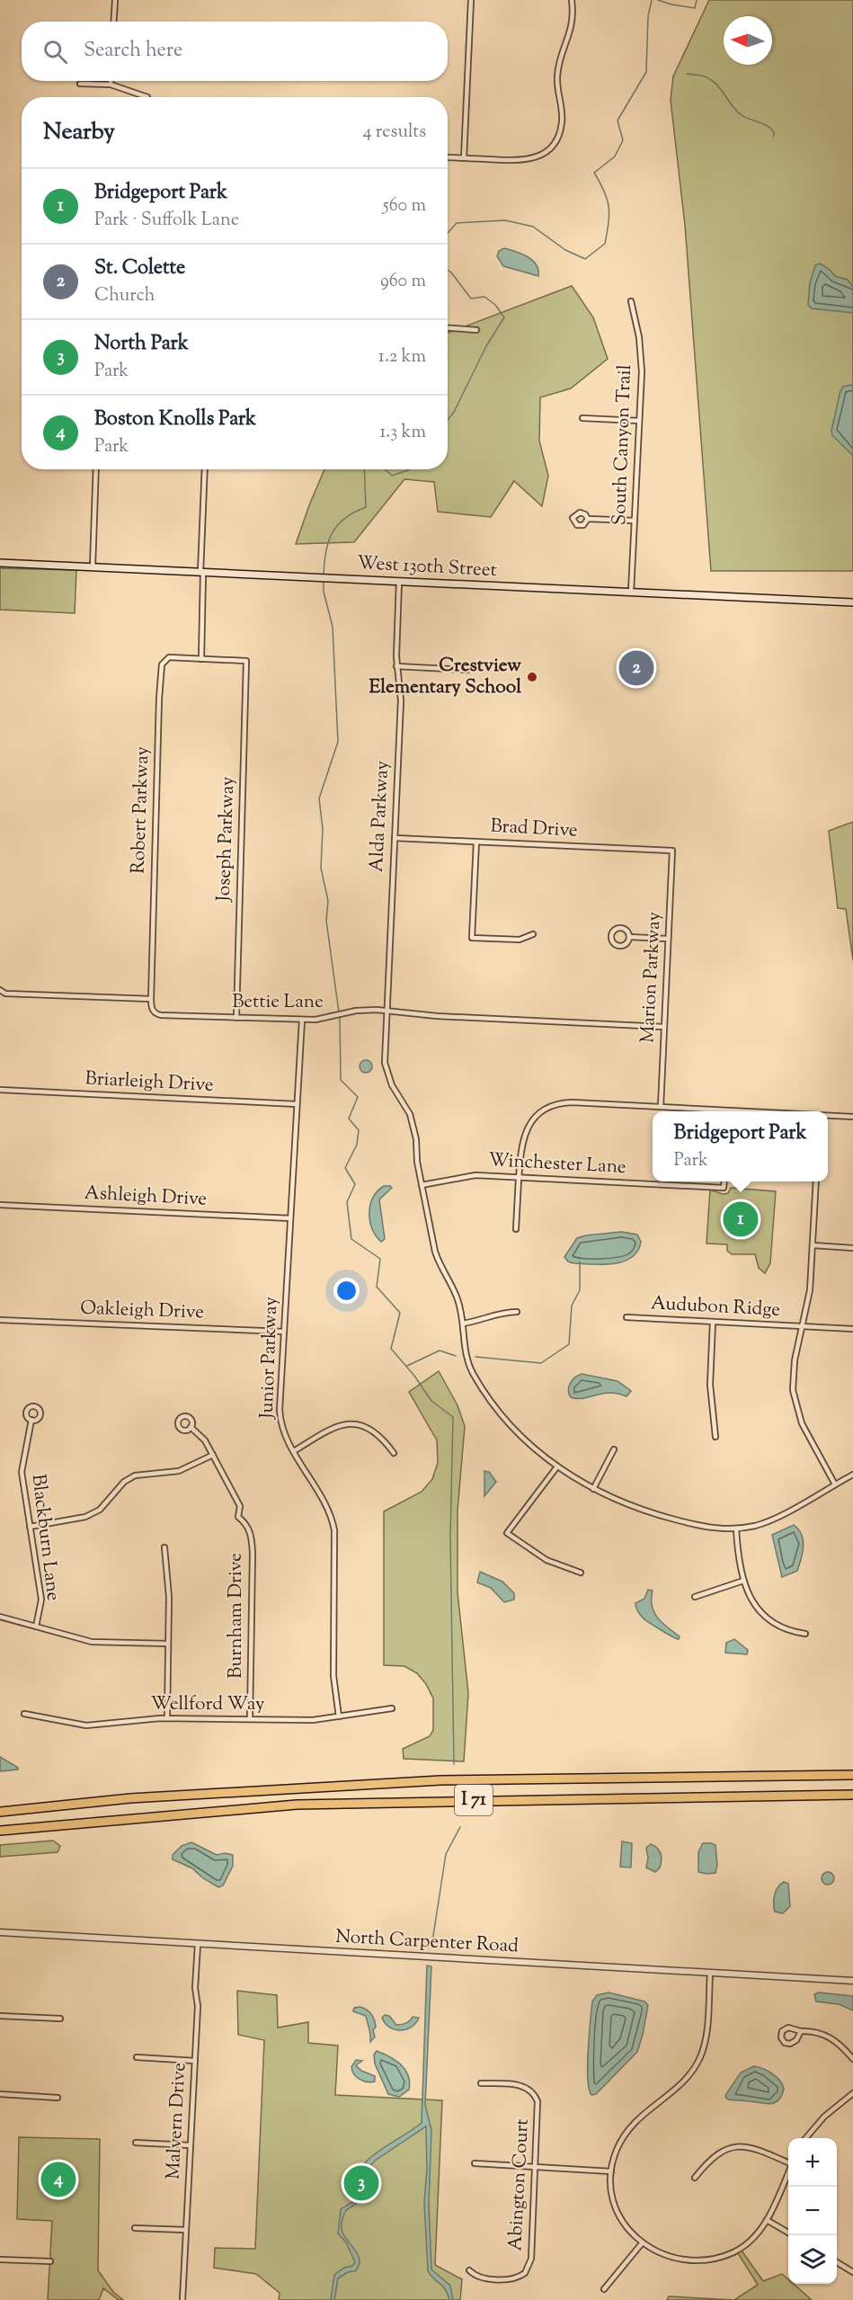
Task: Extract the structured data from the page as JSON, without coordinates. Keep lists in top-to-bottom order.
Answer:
{
  "streets": {
    "highway": ["I 71"],
    "main road": ["West 130th Street"],
    "street": [
      "South Canyon Trail",
      "Robert Parkway",
      "Alda Parkway",
      "Brad Drive",
      "Joseph Parkway",
      "Marion Parkway",
      "Bettie Lane",
      "Briarleigh Drive",
      "Winchester Lane",
      "Ashleigh Drive",
      "Audubon Ridge",
      "Oakleigh Drive",
      "Junior Parkway",
      "Blackburn Lane",
      "Burnham Drive",
      "Wellford Way",
      "North Carpenter Road",
      "Malvern Drive",
      "Abington Court"
    ]
  },
  "crossings": [
    ["South Canyon Trail", "West 130th Street"],
    ["West 130th Street", "Alda Parkway"],
    ["Robert Parkway", "Joseph Parkway"],
    ["Robert Parkway", "Bettie Lane"],
    ["Alda Parkway", "Brad Drive"],
    ["Alda Parkway", "Bettie Lane"],
    ["Alda Parkway", "Winchester Lane"],
    ["Brad Drive", "Marion Parkway"],
    ["Joseph Parkway", "Bettie Lane"],
    ["Marion Parkway", "Bettie Lane"],
    ["Bettie Lane", "Junior Parkway"],
    ["Briarleigh Drive", "Junior Parkway"],
    ["Ashleigh Drive", "Junior Parkway"],
    ["Oakleigh Drive", "Junior Parkway"],
    ["Junior Parkway", "Wellford Way"],
    ["Burnham Drive", "Wellford Way"],
    ["North Carpenter Road", "Malvern Drive"]
  ],
  "places": ["Crestview Elementary School"],
  "north": "left",
  "page": {
    "search": "Search here",
    "heading": ["Nearby", "4 results"],
    "list": [
      {
        "mark": "1",
        "name": "Bridgeport Park",
        "note": "Park · Suffolk Lane",
        "value": "560 m"
      },
      {
        "mark": "2",
        "name": "St. Colette",
        "note": "Church",
        "value": "960 m"
      },
      {
        "mark": "3",
        "name": "North Park",
        "note": "Park",
        "value": "1.2 km"
      },
      {
        "mark": "4",
        "name": "Boston Knolls Park",
        "note": "Park",
        "value": "1.3 km"
      }
    ],
    "pins": [
      "2",
      "1",
      "4",
      "3"
    ],
    "popup": ["Bridgeport Park", "Park"],
    "map_buttons": ["+", "−"]
  }
}
